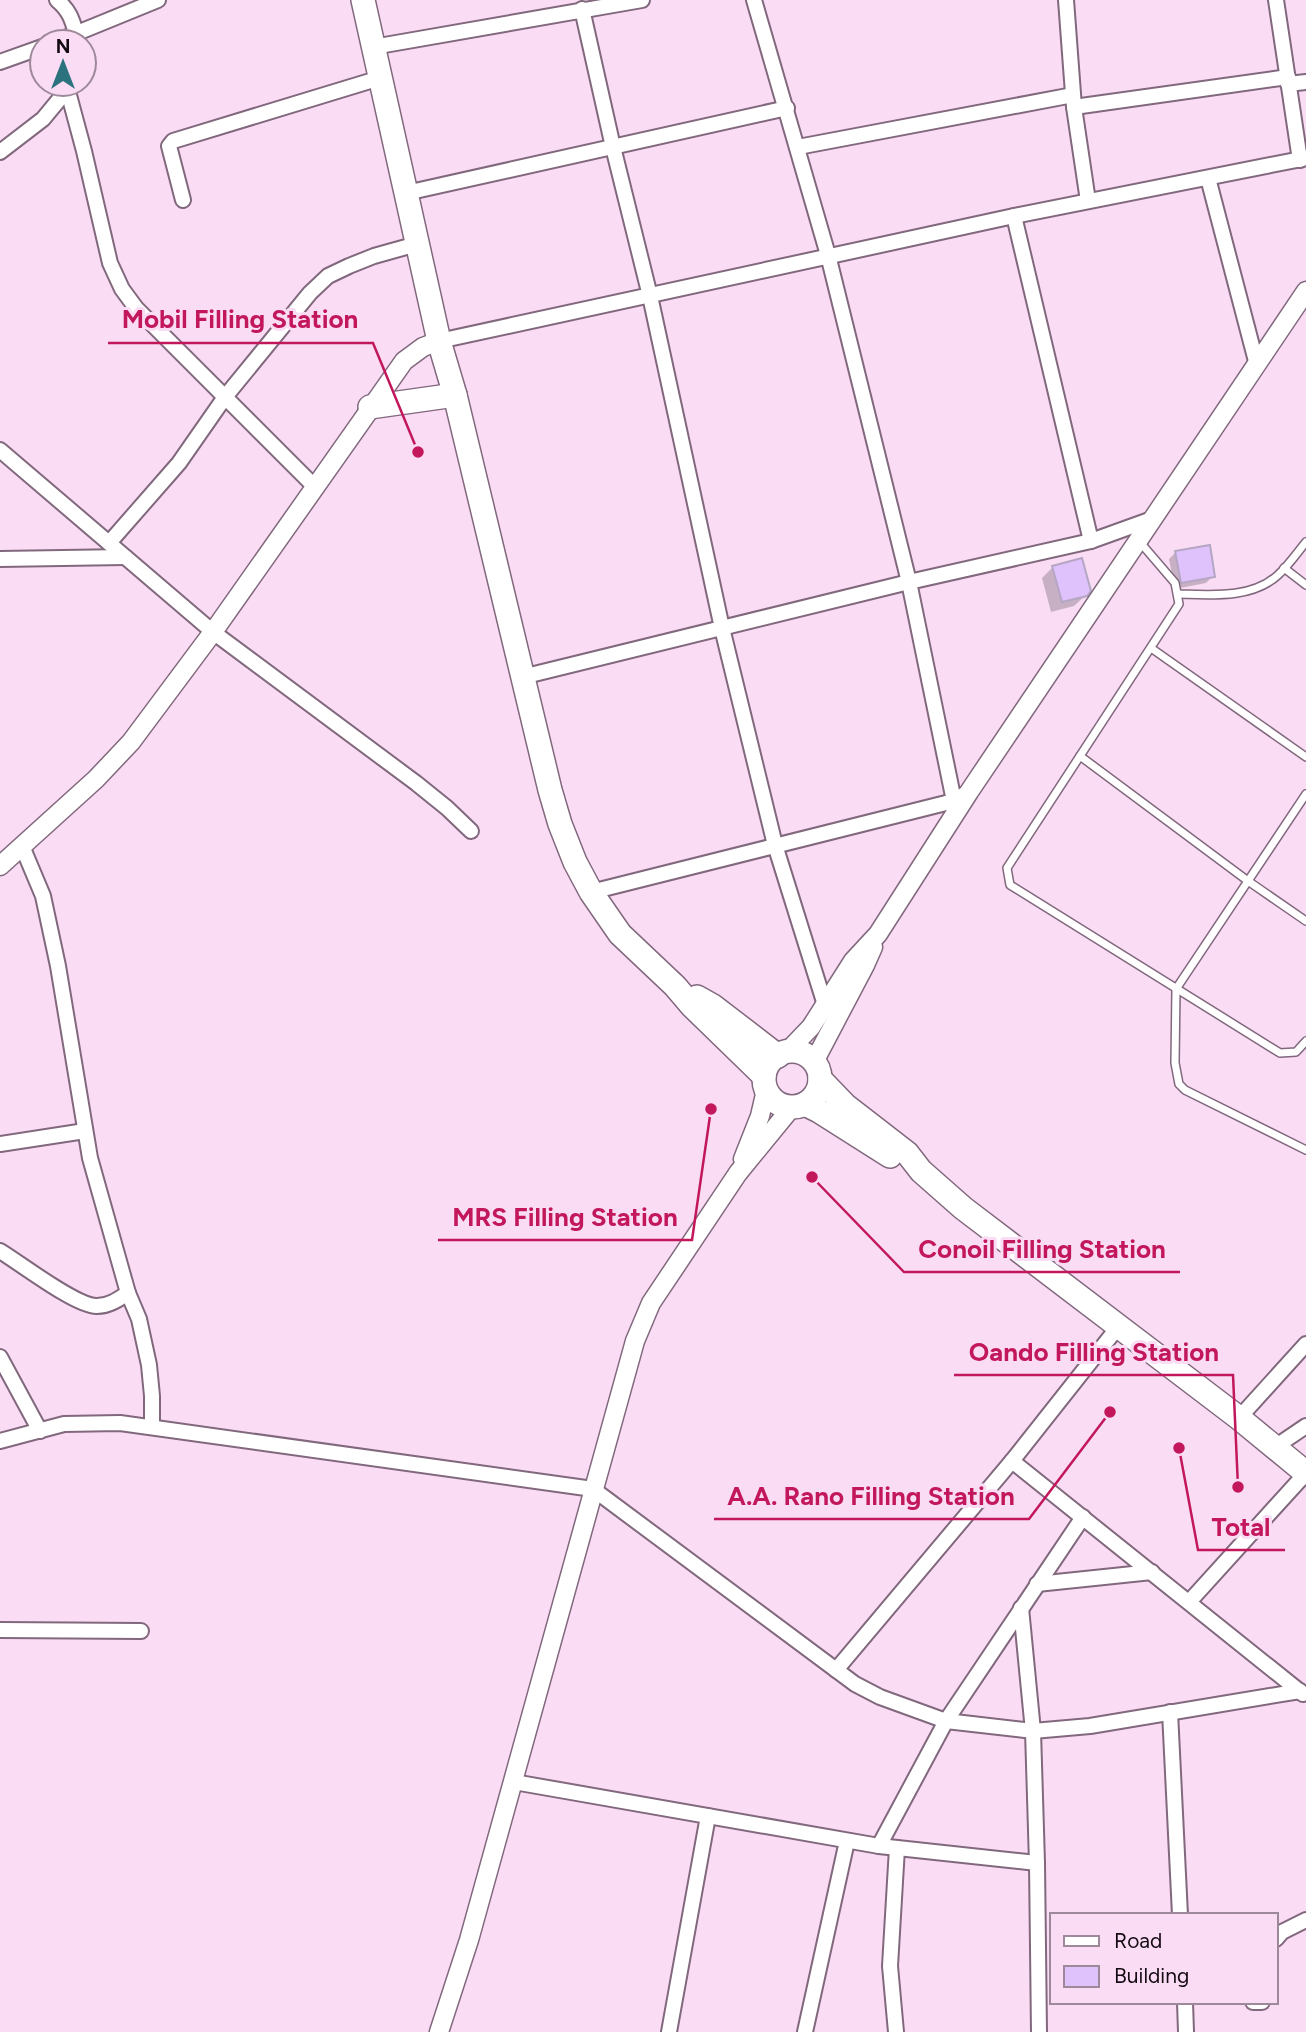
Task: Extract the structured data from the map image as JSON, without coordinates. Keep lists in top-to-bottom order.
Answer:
{
  "places": [
    "Mobil Filling Station",
    "MRS Filling Station",
    "Conoil Filling Station",
    "A.A. Rano Filling Station",
    "Total",
    "Oando Filling Station"
  ],
  "legend": ["Road", "Building"],
  "north": "top"
}
